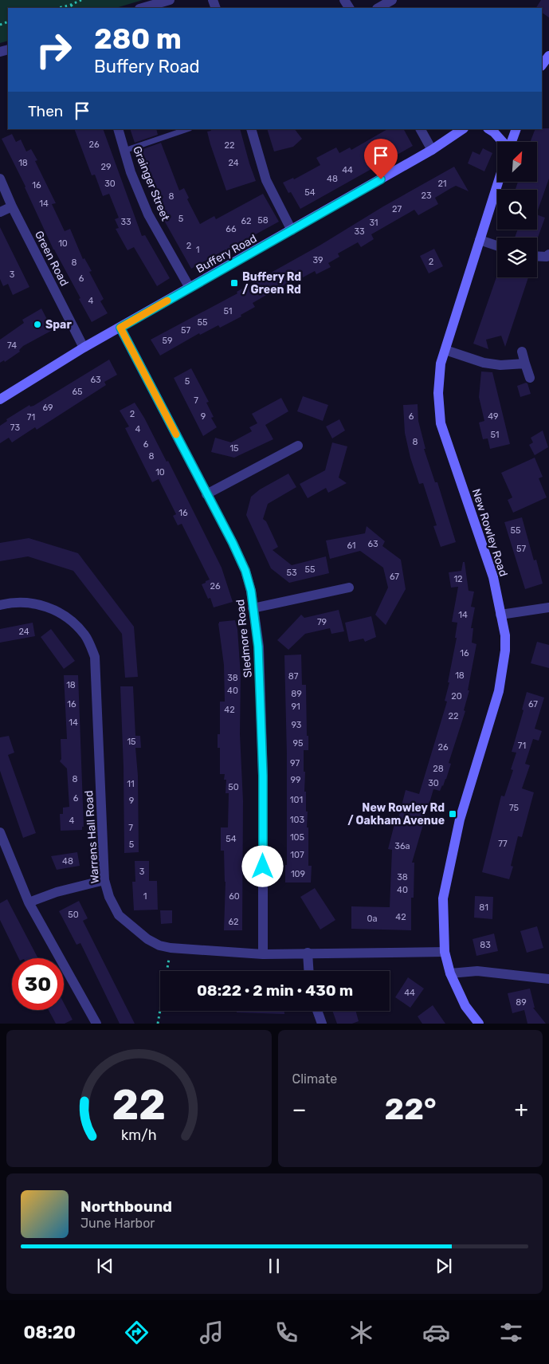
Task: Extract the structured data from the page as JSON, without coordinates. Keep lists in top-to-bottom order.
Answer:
{
  "streets": {
    "main road": ["Buffery Road", "New Rowley Road"],
    "street": [
      "Grainger Street",
      "Green Road",
      "Sledmore Road",
      "Warrens Hall Road"
    ]
  },
  "crossings": [
    ["Grainger Street", "Buffery Road"],
    ["Buffery Road", "Green Road"],
    ["Buffery Road", "Sledmore Road"],
    ["New Rowley Road", "Warrens Hall Road"],
    ["Sledmore Road", "Warrens Hall Road"]
  ],
  "places": {
    "transit": ["Buffery Rd / Green Rd", "New Rowley Rd / Oakham Avenue"],
    "other": ["Spar"]
  },
  "house_numbers": [
    "26",
    "22",
    "18",
    "24",
    "29",
    "44",
    "48",
    "30",
    "21",
    "16",
    "54",
    "23",
    "8",
    "14",
    "27",
    "5",
    "58",
    "62",
    "33",
    "31",
    "66",
    "33",
    "10",
    "2",
    "1",
    "39",
    "2",
    "8",
    "3",
    "6",
    "4",
    "51",
    "55",
    "57",
    "59",
    "74",
    "63",
    "5",
    "65",
    "7",
    "69",
    "2",
    "9",
    "6",
    "49",
    "71",
    "73",
    "4",
    "51",
    "8",
    "6",
    "15",
    "8",
    "10",
    "16",
    "55",
    "63",
    "61",
    "57",
    "55",
    "53",
    "67",
    "12",
    "26",
    "14",
    "79",
    "24",
    "16",
    "18",
    "87",
    "38",
    "18",
    "40",
    "89",
    "20",
    "16",
    "67",
    "91",
    "42",
    "22",
    "14",
    "93",
    "15",
    "95",
    "71",
    "26",
    "97",
    "28",
    "8",
    "99",
    "30",
    "11",
    "50",
    "6",
    "101",
    "9",
    "75",
    "103",
    "4",
    "7",
    "105",
    "54",
    "77",
    "5",
    "36a",
    "107",
    "48",
    "3",
    "109",
    "38",
    "40",
    "1",
    "60",
    "81",
    "50",
    "42",
    "0a",
    "62",
    "83",
    "44",
    "89"
  ],
  "north": "top right",
  "page": {
    "turn": ["280 m", "Buffery Road"],
    "then": "Then",
    "limit": "30",
    "trip": "08:22 · 2 min · 430 m",
    "tile": "Climate",
    "heat": ["−", "22°", "+"],
    "song": ["Northbound", "June Harbor"],
    "tabs": "08:20",
    "gauge": ["22", "km/h"]
  }
}
